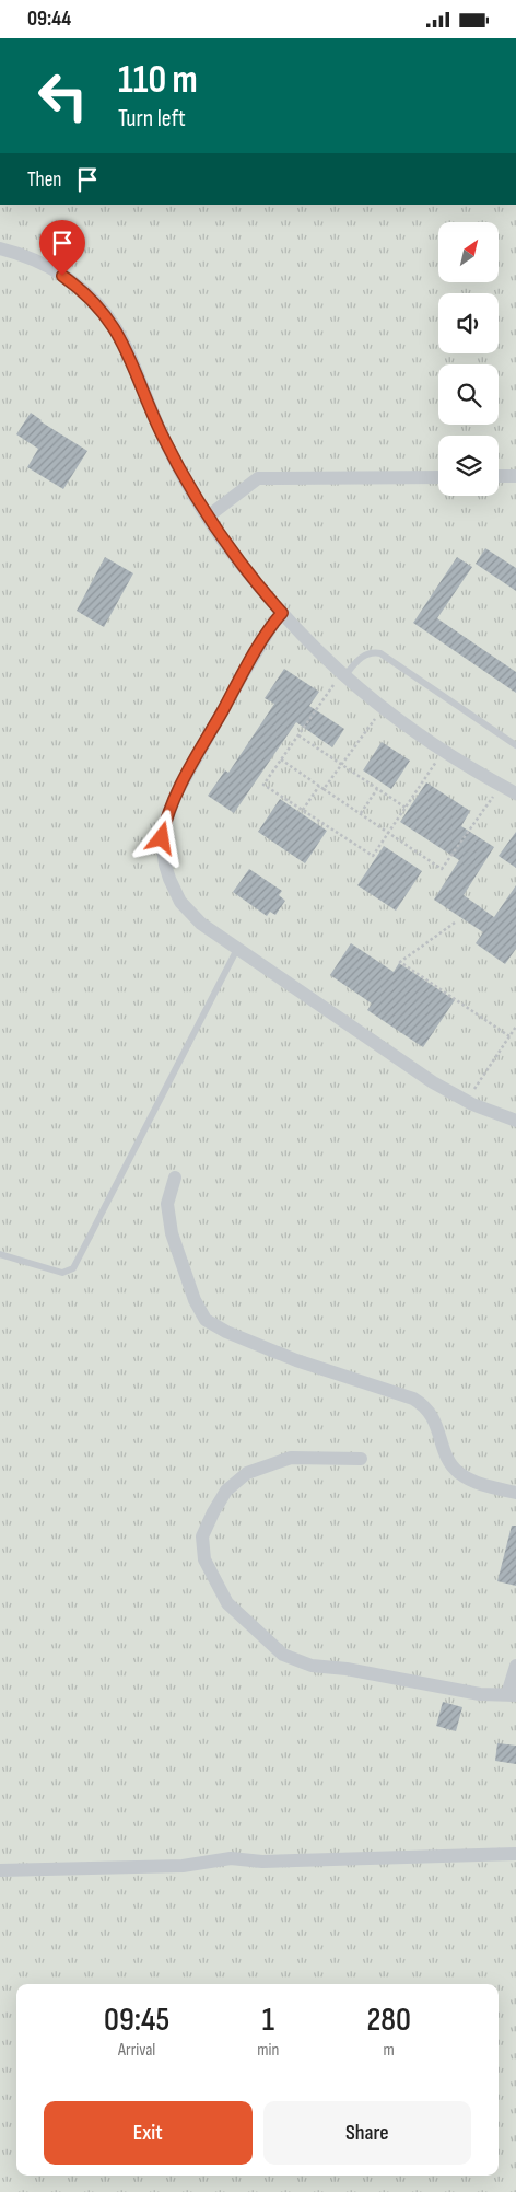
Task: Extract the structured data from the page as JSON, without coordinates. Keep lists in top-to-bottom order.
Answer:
{
  "north": "top right",
  "page": {
    "status": "09:44",
    "turn": ["110 m", "Turn left"],
    "then": "Then",
    "eta": [
      "09:45",
      "Arrival",
      "1",
      "min",
      "280",
      "m"
    ],
    "buttons": ["Exit", "Share"]
  }
}
